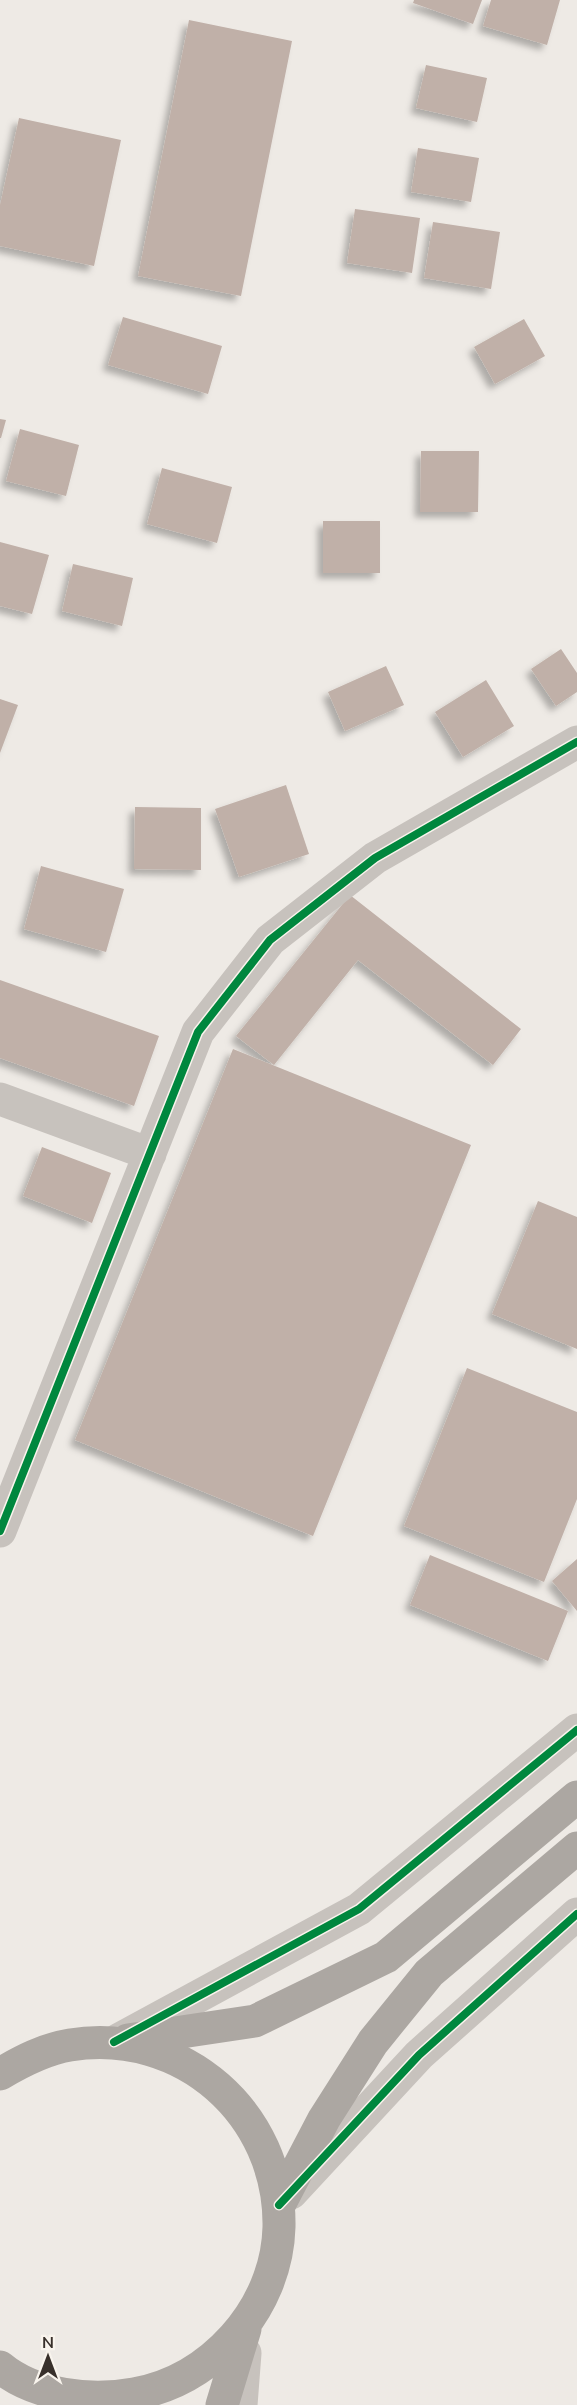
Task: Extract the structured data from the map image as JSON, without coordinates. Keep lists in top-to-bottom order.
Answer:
{
  "north": "top"
}
